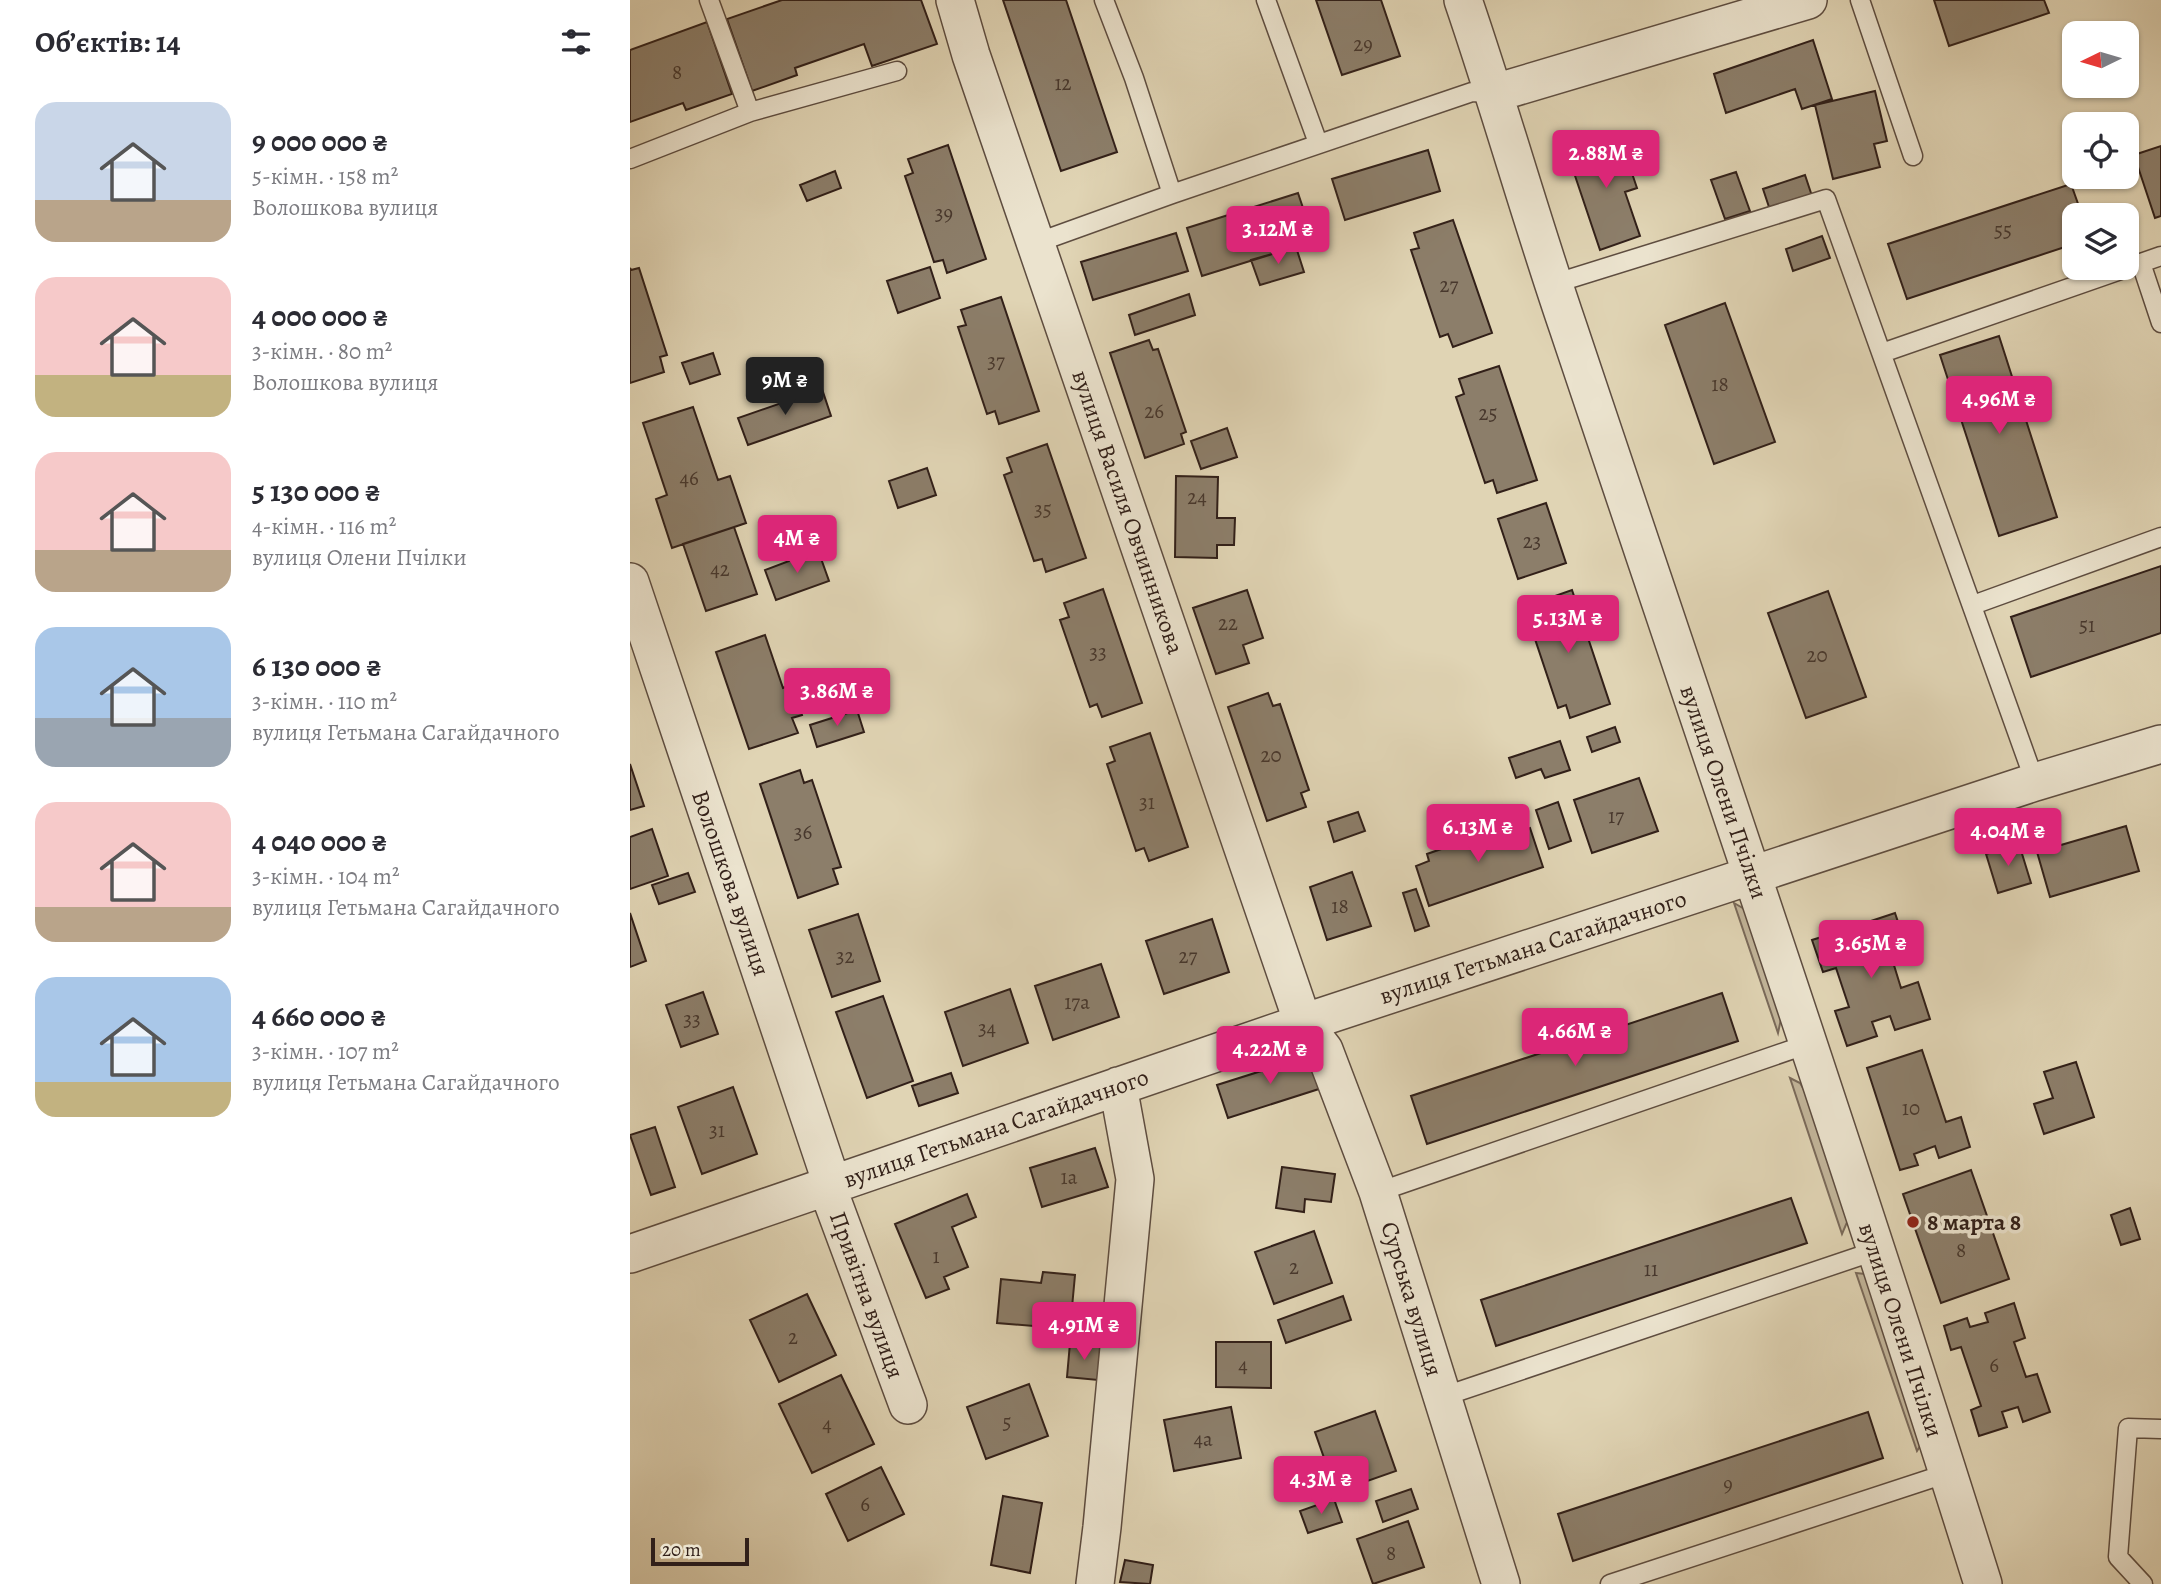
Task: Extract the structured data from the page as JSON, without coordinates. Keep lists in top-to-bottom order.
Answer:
{
  "streets": {
    "street": [
      "вулиця Василя Овчинникова",
      "вулиця Олени Пчілки",
      "Волошкова вулиця",
      "вулиця Гетьмана Сагайдачного",
      "Привітна вулиця",
      "Сурська вулиця"
    ]
  },
  "crossings": [
    ["вулиця Василя Овчинникова", "вулиця Гетьмана Сагайдачного"],
    ["вулиця Василя Овчинникова", "Сурська вулиця"],
    ["вулиця Олени Пчілки", "вулиця Гетьмана Сагайдачного"],
    ["Волошкова вулиця", "вулиця Гетьмана Сагайдачного"],
    ["Волошкова вулиця", "Привітна вулиця"],
    ["вулиця Гетьмана Сагайдачного", "Привітна вулиця"],
    ["вулиця Гетьмана Сагайдачного", "Сурська вулиця"]
  ],
  "places": ["8 марта 8"],
  "house_numbers": [
    "29",
    "8",
    "12",
    "39",
    "55",
    "27",
    "37",
    "18",
    "26",
    "25",
    "46",
    "24",
    "35",
    "23",
    "42",
    "22",
    "51",
    "33",
    "20",
    "20",
    "31",
    "17",
    "36",
    "18",
    "32",
    "27",
    "17а",
    "33",
    "34",
    "10",
    "31",
    "1а",
    "8",
    "1",
    "2",
    "11",
    "2",
    "4",
    "6",
    "5",
    "4",
    "4а",
    "9",
    "6",
    "8"
  ],
  "scale_bar": "20 m",
  "north": "left",
  "page": {
    "heading": "Об’єктів: 14",
    "list": [
      {
        "name": "9 000 000 ₴",
        "note": "5-кімн. · 158 m² · Волошкова вулиця"
      },
      {
        "name": "4 000 000 ₴",
        "note": "3-кімн. · 80 m² · Волошкова вулиця"
      },
      {
        "name": "5 130 000 ₴",
        "note": "4-кімн. · 116 m² · вулиця Олени Пчілки"
      },
      {
        "name": "6 130 000 ₴",
        "note": "3-кімн. · 110 m² · вулиця Гетьмана Сагайдачного"
      },
      {
        "name": "4 040 000 ₴",
        "note": "3-кімн. · 104 m² · вулиця Гетьмана Сагайдачного"
      },
      {
        "name": "4 660 000 ₴",
        "note": "3-кімн. · 107 m² · вулиця Гетьмана Сагайдачного"
      }
    ],
    "price": [
      "2.88M ₴",
      "3.12M ₴",
      "9M ₴",
      "4.96M ₴",
      "4M ₴",
      "5.13M ₴",
      "3.86M ₴",
      "6.13M ₴",
      "4.04M ₴",
      "3.65M ₴",
      "4.66M ₴",
      "4.22M ₴",
      "4.91M ₴",
      "4.3M ₴"
    ],
    "scale": "20 m"
  }
}
